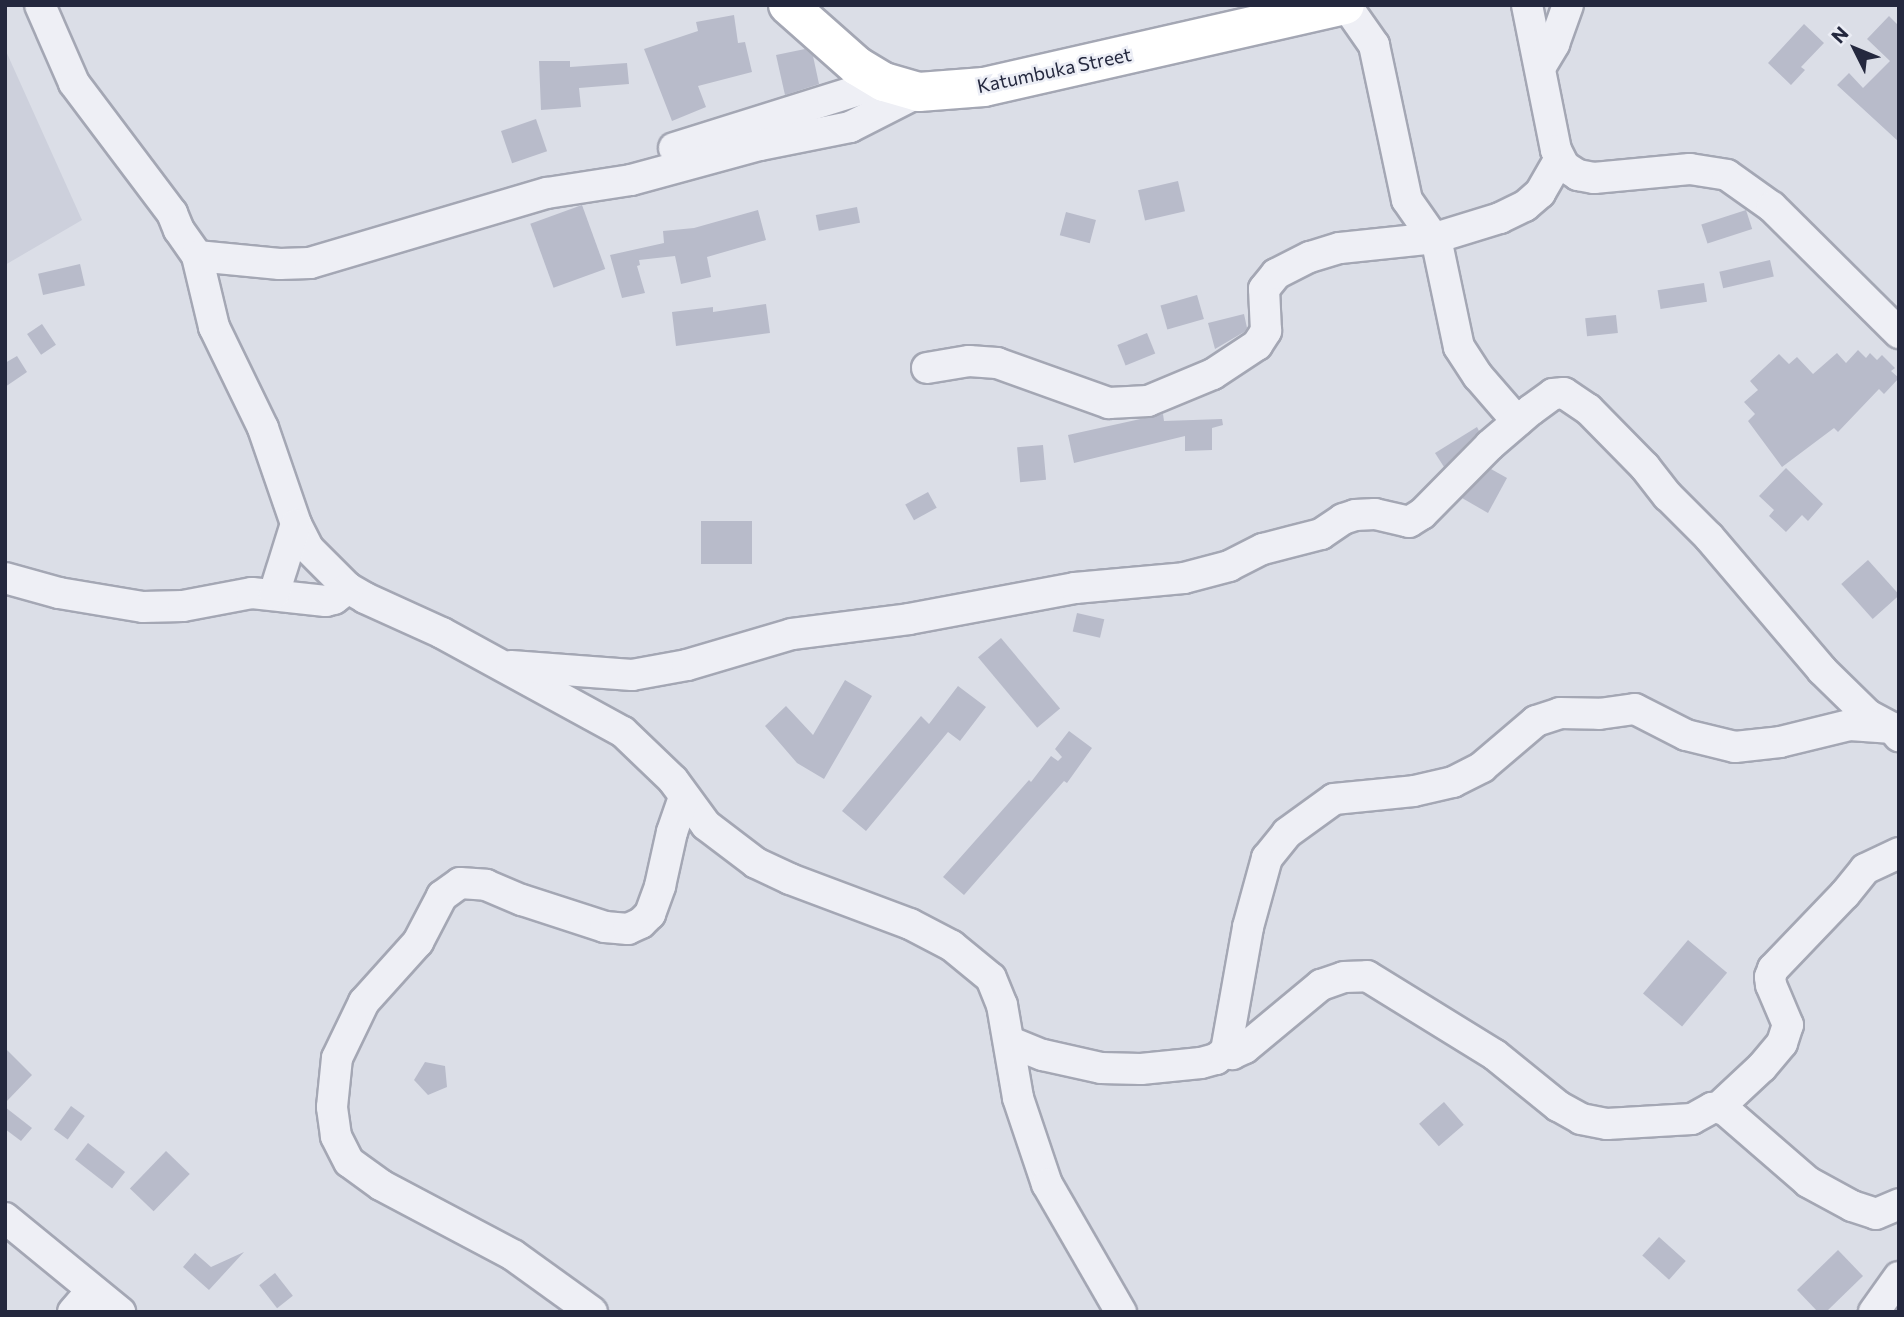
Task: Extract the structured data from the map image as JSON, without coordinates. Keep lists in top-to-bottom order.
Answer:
{
  "streets": {
    "main road": ["Katumbuka Street"]
  },
  "north": "top left"
}
